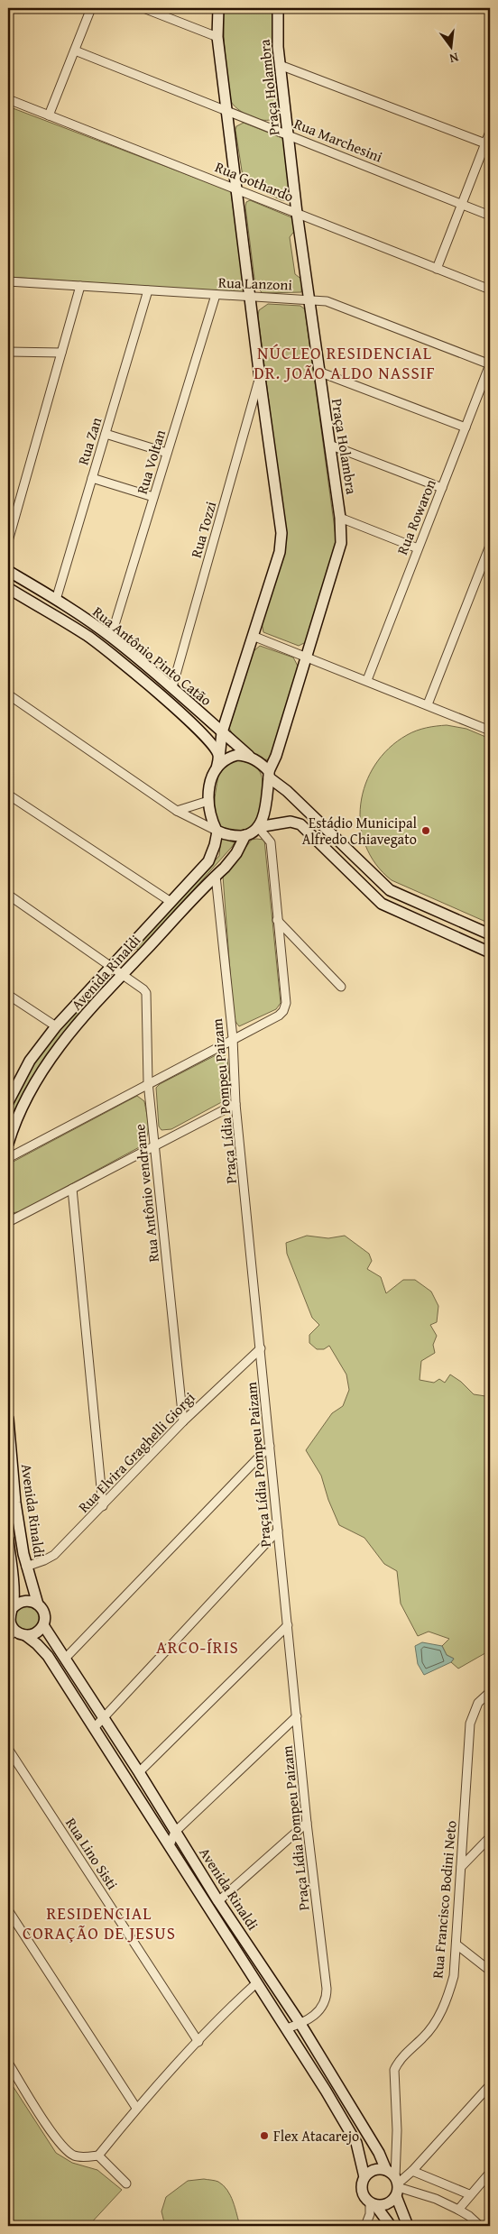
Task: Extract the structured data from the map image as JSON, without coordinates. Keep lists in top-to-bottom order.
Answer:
{
  "streets": {
    "main road": ["Praça Holambra", "Rua Antônio Pinto Catão", "Avenida Rinaldi"],
    "street": [
      "Rua Marchesini",
      "Rua Gothardo",
      "Rua Lanzoni",
      "Rua Zan",
      "Rua Voltan",
      "Rua Rowaron",
      "Rua Tozzi",
      "Praça Lídia Pompeu Paizam",
      "Rua Antônio vendrame",
      "Rua Elvira Graghelli Giorgi",
      "Rua Lino Sisti",
      "Rua Francisco Bodini Neto"
    ]
  },
  "crossings": [
    ["Praça Holambra", "Rua Marchesini"],
    ["Praça Holambra", "Rua Gothardo"],
    ["Praça Holambra", "Rua Lanzoni"],
    ["Praça Holambra", "Rua Antônio Pinto Catão"],
    ["Praça Holambra", "Avenida Rinaldi"],
    ["Rua Lanzoni", "Rua Zan"],
    ["Rua Lanzoni", "Rua Voltan"],
    ["Rua Lanzoni", "Rua Rowaron"],
    ["Rua Zan", "Rua Antônio Pinto Catão"],
    ["Rua Voltan", "Rua Antônio Pinto Catão"],
    ["Rua Tozzi", "Rua Antônio Pinto Catão"],
    ["Rua Antônio Pinto Catão", "Avenida Rinaldi"],
    ["Avenida Rinaldi", "Praça Lídia Pompeu Paizam"],
    ["Avenida Rinaldi", "Rua Antônio vendrame"],
    ["Avenida Rinaldi", "Rua Elvira Graghelli Giorgi"],
    ["Avenida Rinaldi", "Rua Francisco Bodini Neto"],
    ["Praça Lídia Pompeu Paizam", "Rua Elvira Graghelli Giorgi"],
    ["Rua Antônio vendrame", "Rua Elvira Graghelli Giorgi"]
  ],
  "districts": ["NÚCLEO RESIDENCIAL DR. JOÃO ALDO NASSIF", "ARCO-ÍRIS", "RESIDENCIAL CORAÇÃO DE JESUS"],
  "places": ["Estádio Municipal Alfredo Chiavegato", "Flex Atacarejo"],
  "north": "bottom"
}
